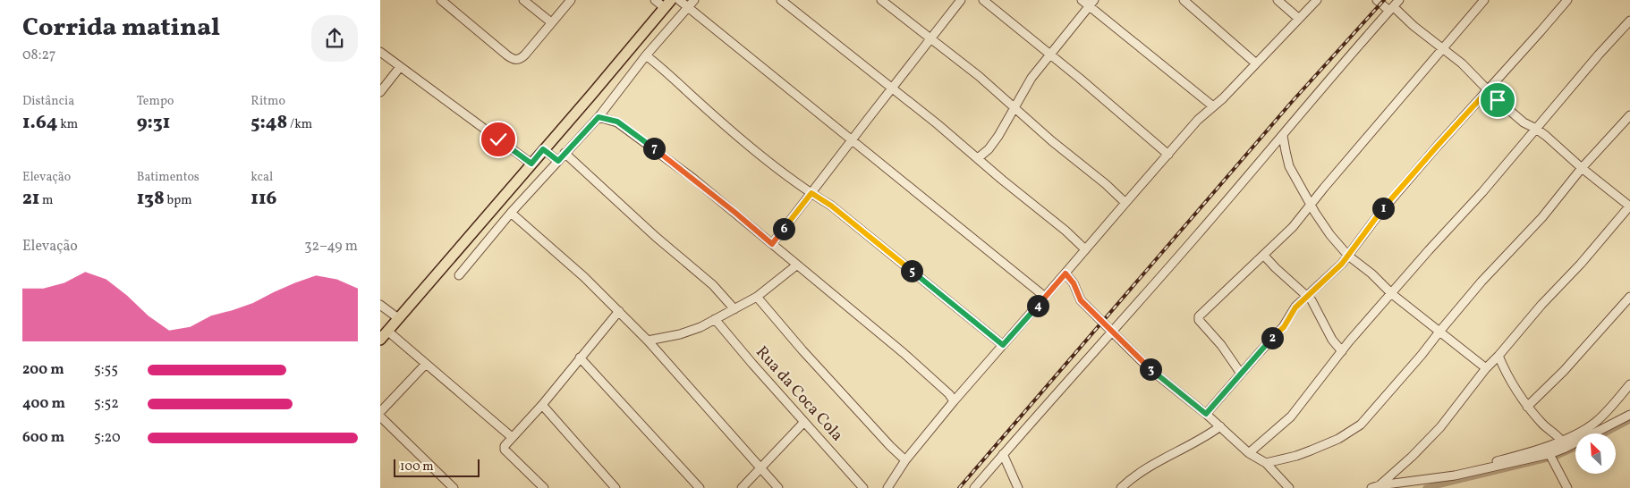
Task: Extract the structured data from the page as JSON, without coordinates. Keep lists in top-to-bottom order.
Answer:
{
  "streets": {
    "street": ["Rua da Coca Cola"]
  },
  "scale_bar": "100 m",
  "north": "top left",
  "page": {
    "heading": ["Corrida matinal", "08:27"],
    "stats": [
      ["Distância", "1.64 km"],
      ["Tempo", "9:31"],
      ["Ritmo", "5:48 /km"],
      ["Elevação", "21 m"],
      ["Batimentos", "138 bpm"],
      ["kcal", "116"]
    ],
    "pins": [
      "7",
      "1",
      "6",
      "5",
      "4",
      "2",
      "3"
    ],
    "chart": ["Elevação", "32–49 m"],
    "list": [
      {
        "name": "200 m",
        "note": "5:55"
      },
      {
        "name": "400 m",
        "note": "5:52"
      },
      {
        "name": "600 m",
        "note": "5:20"
      }
    ],
    "scale": "100 m"
  }
}
